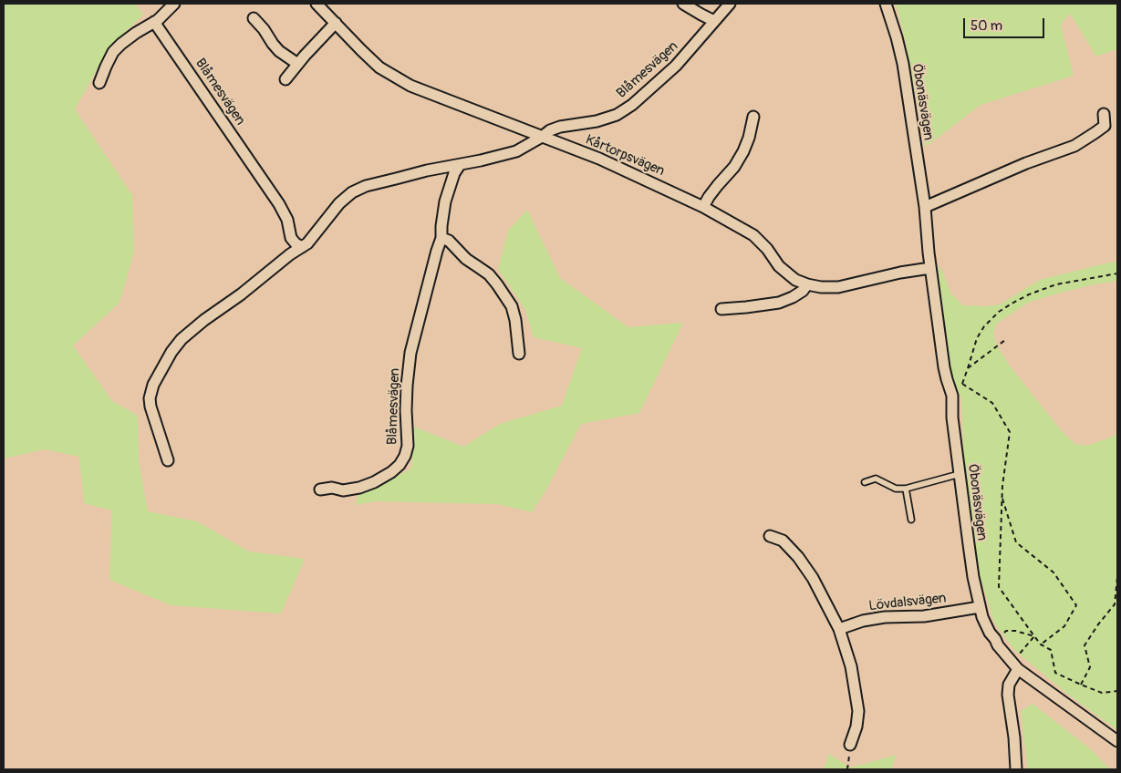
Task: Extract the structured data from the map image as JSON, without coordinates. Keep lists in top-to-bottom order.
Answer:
{
  "streets": {
    "street": [
      "Blåmesvägen",
      "Öbonäsvägen",
      "Kårtorpsvägen",
      "Lövdalsvägen"
    ]
  },
  "crossings": [
    ["Blåmesvägen", "Kårtorpsvägen"],
    ["Öbonäsvägen", "Kårtorpsvägen"],
    ["Öbonäsvägen", "Lövdalsvägen"]
  ],
  "scale_bar": "50 m"
}
